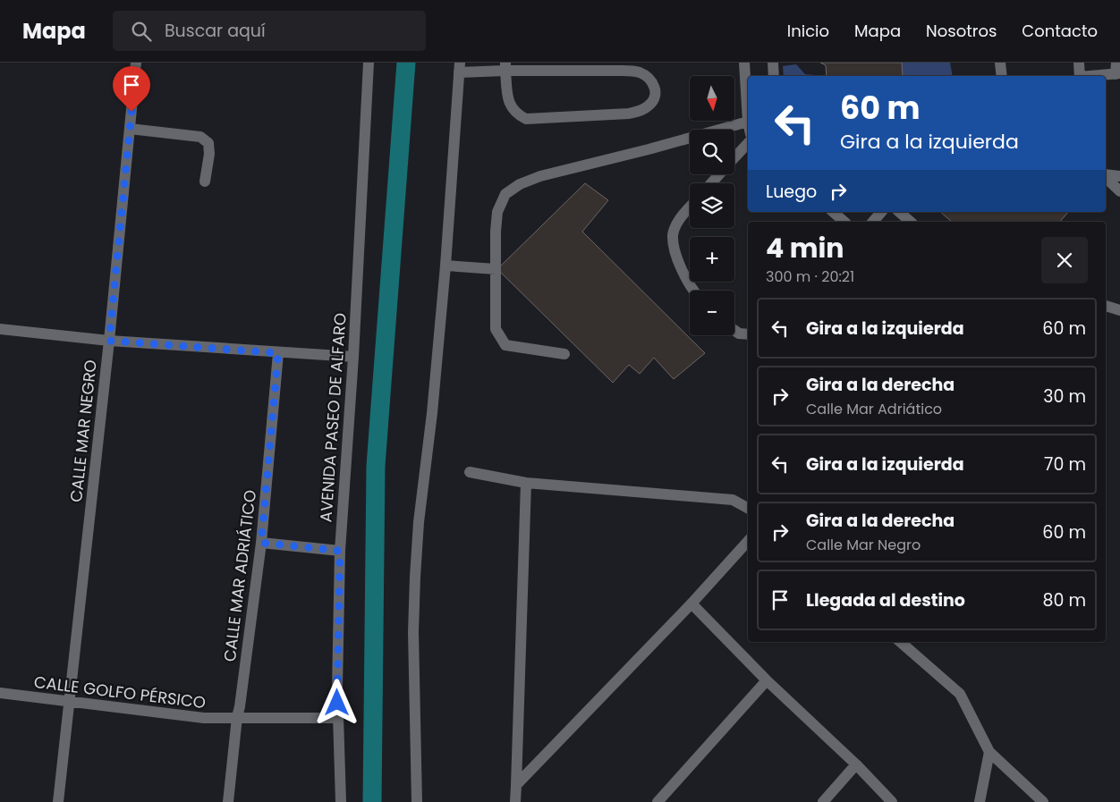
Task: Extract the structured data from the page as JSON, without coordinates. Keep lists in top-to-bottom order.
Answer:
{
  "streets": {
    "street": [
      "AVENIDA PASEO DE ALFARO",
      "CALLE MAR NEGRO",
      "CALLE MAR ADRIÁTICO",
      "CALLE GOLFO PÉRSICO"
    ]
  },
  "crossings": [
    ["AVENIDA PASEO DE ALFARO", "CALLE GOLFO PÉRSICO"],
    ["CALLE MAR NEGRO", "CALLE GOLFO PÉRSICO"],
    ["CALLE MAR ADRIÁTICO", "CALLE GOLFO PÉRSICO"]
  ],
  "north": "bottom",
  "page": {
    "header": "Mapa",
    "search": "Buscar aquí",
    "nav": [
      "Inicio",
      "Mapa",
      "Nosotros",
      "Contacto"
    ],
    "map_buttons": ["+", "−"],
    "turn": ["60 m", "Gira a la izquierda"],
    "then": "Luego",
    "heading": ["4 min", "300 m · 20:21"],
    "list": [
      {
        "name": "Gira a la izquierda",
        "value": "60 m"
      },
      {
        "name": "Gira a la derecha",
        "note": "Calle Mar Adriático",
        "value": "30 m"
      },
      {
        "name": "Gira a la izquierda",
        "value": "70 m"
      },
      {
        "name": "Gira a la derecha",
        "note": "Calle Mar Negro",
        "value": "60 m"
      },
      {
        "name": "Llegada al destino",
        "value": "80 m"
      }
    ]
  }
}
